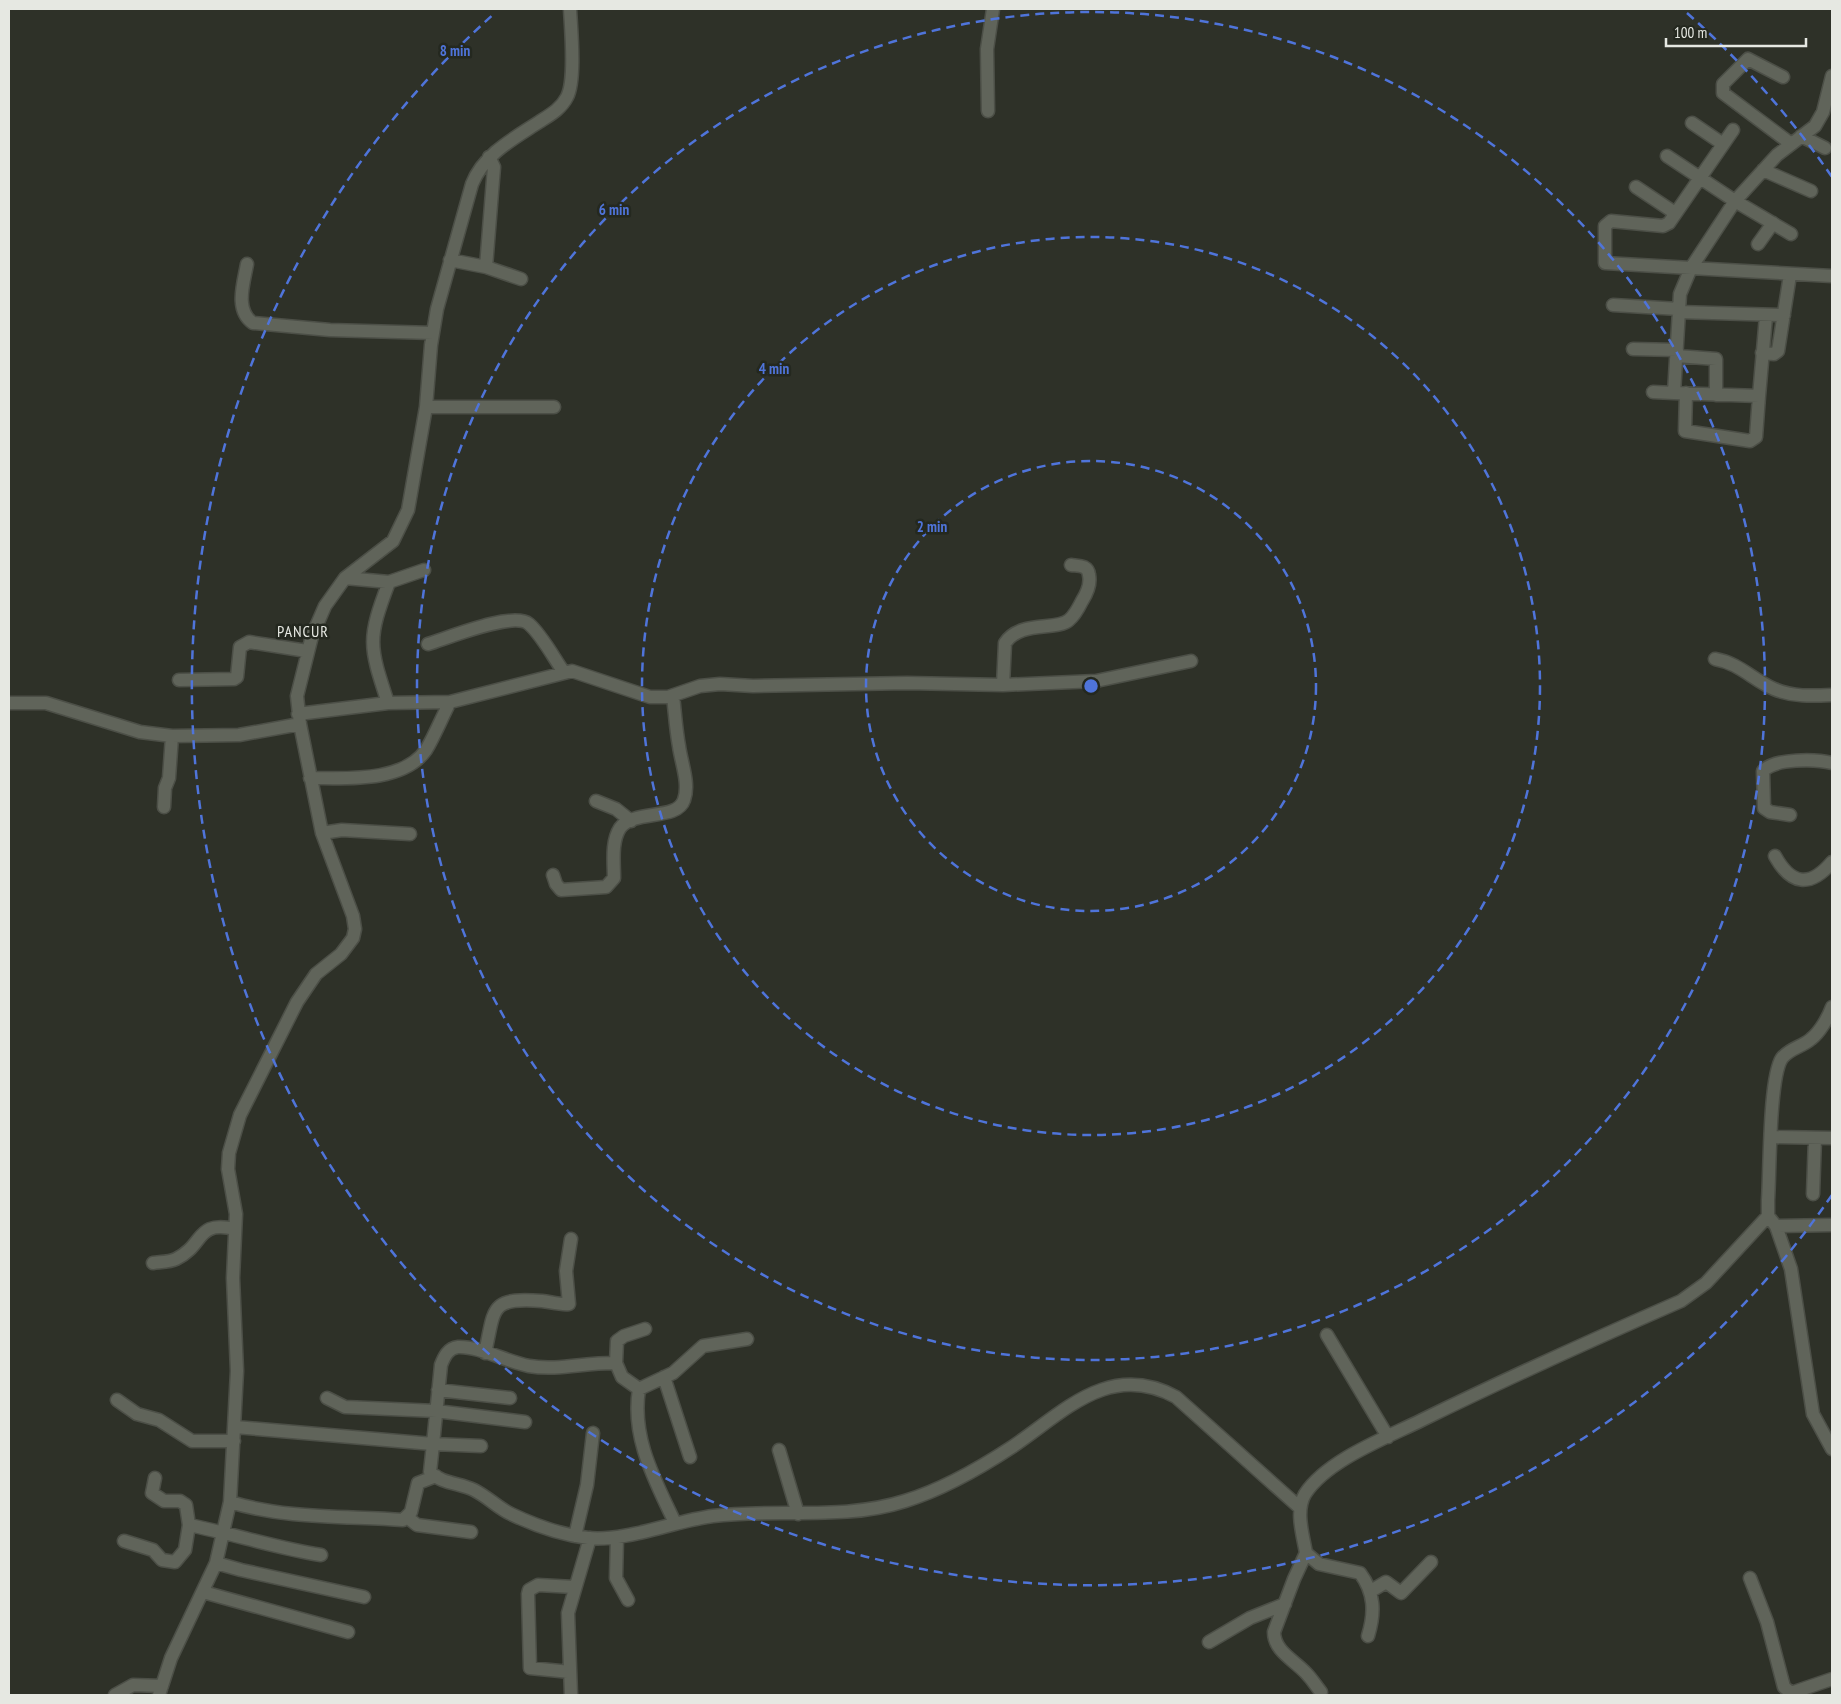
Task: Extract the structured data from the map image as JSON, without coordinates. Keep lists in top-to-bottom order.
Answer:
{
  "districts": ["PANCUR"],
  "scale_bar": "100 m",
  "rings": [
    "8 min",
    "6 min",
    "4 min",
    "2 min"
  ]
}
